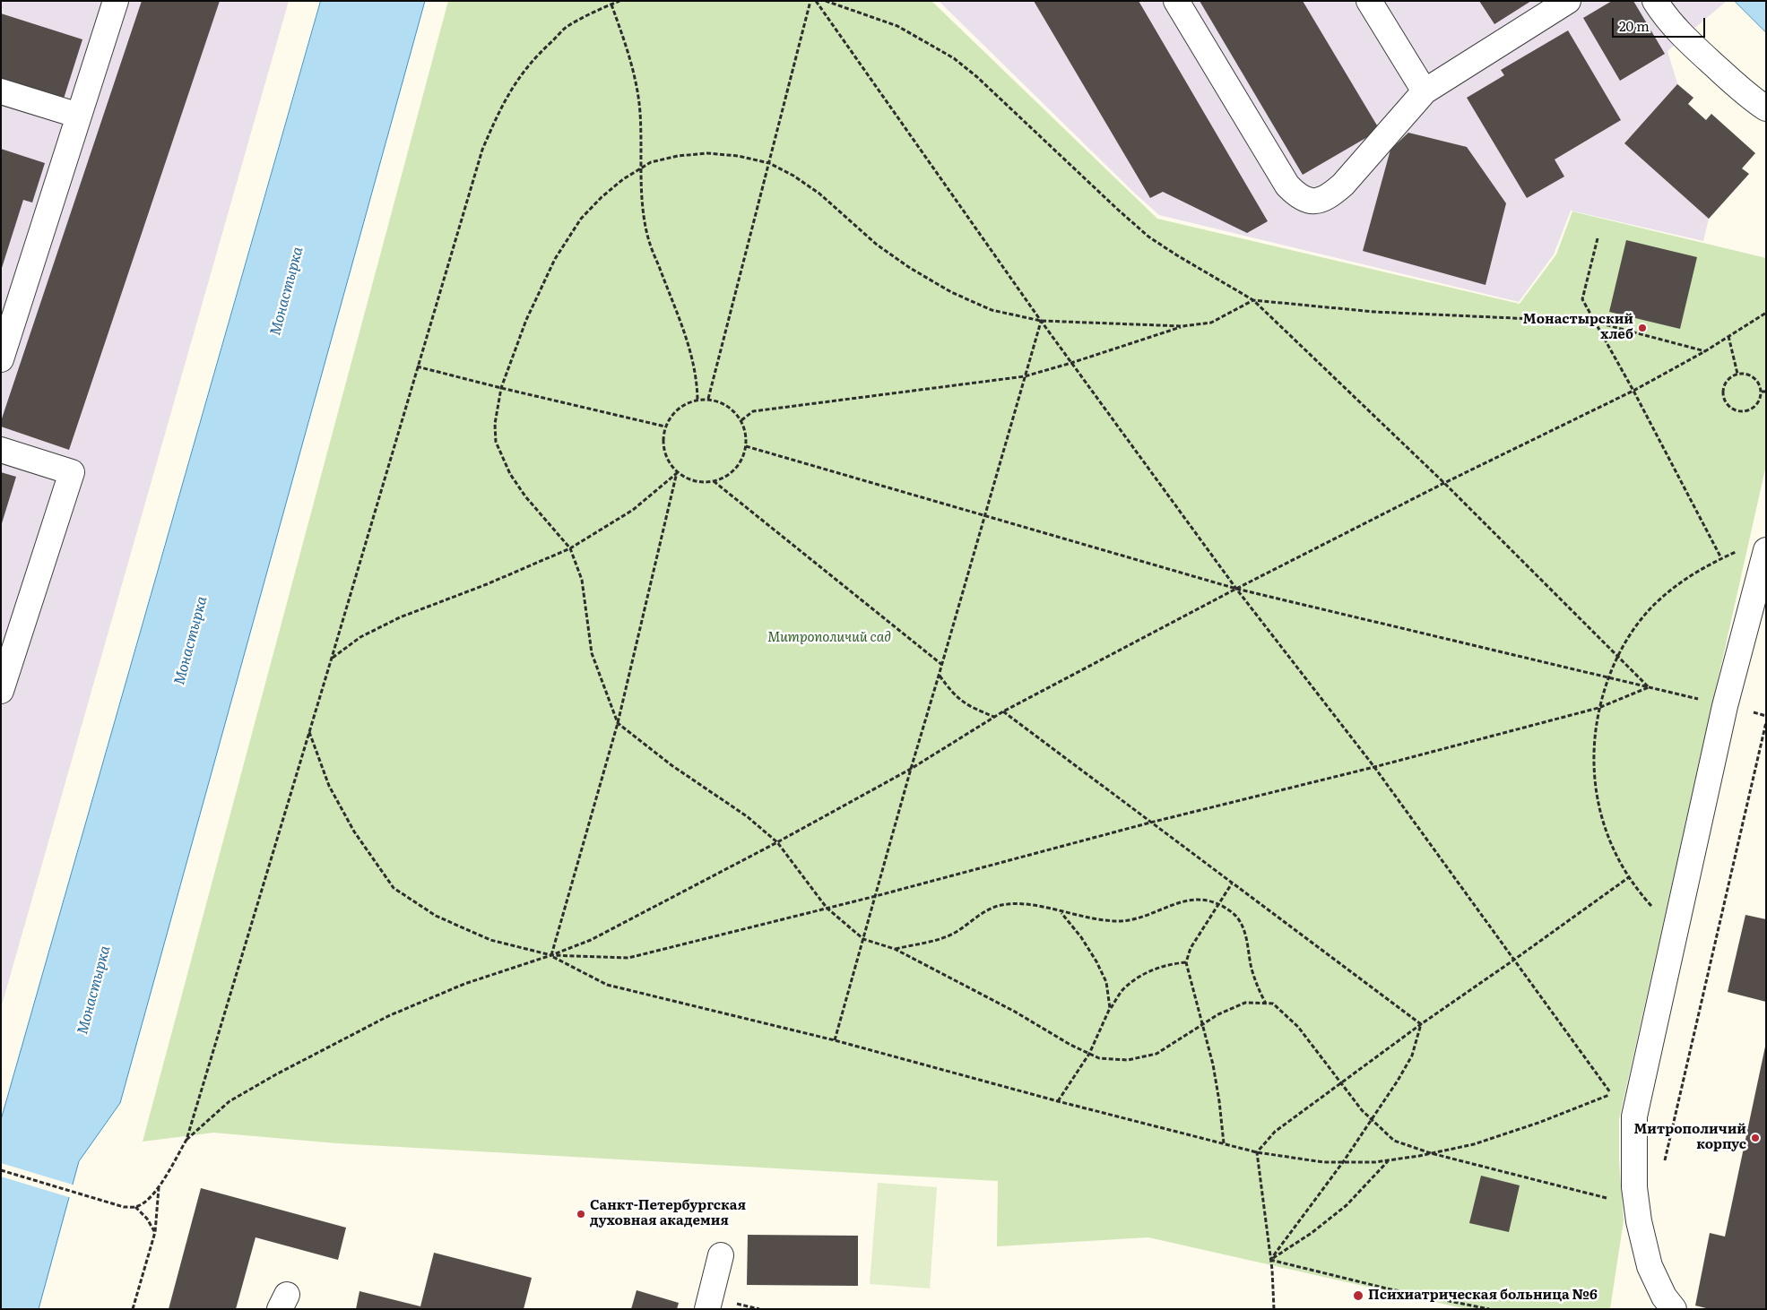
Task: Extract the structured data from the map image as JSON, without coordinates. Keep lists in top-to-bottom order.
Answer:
{
  "water": ["Монастырка"],
  "parks": ["Митрополичий сад"],
  "places": [
    "Монастырский хлеб",
    "Митрополичий корпус",
    "Санкт-Петербургская духовная академия",
    "Психиатрическая больница №6"
  ],
  "scale_bar": "20 m"
}
